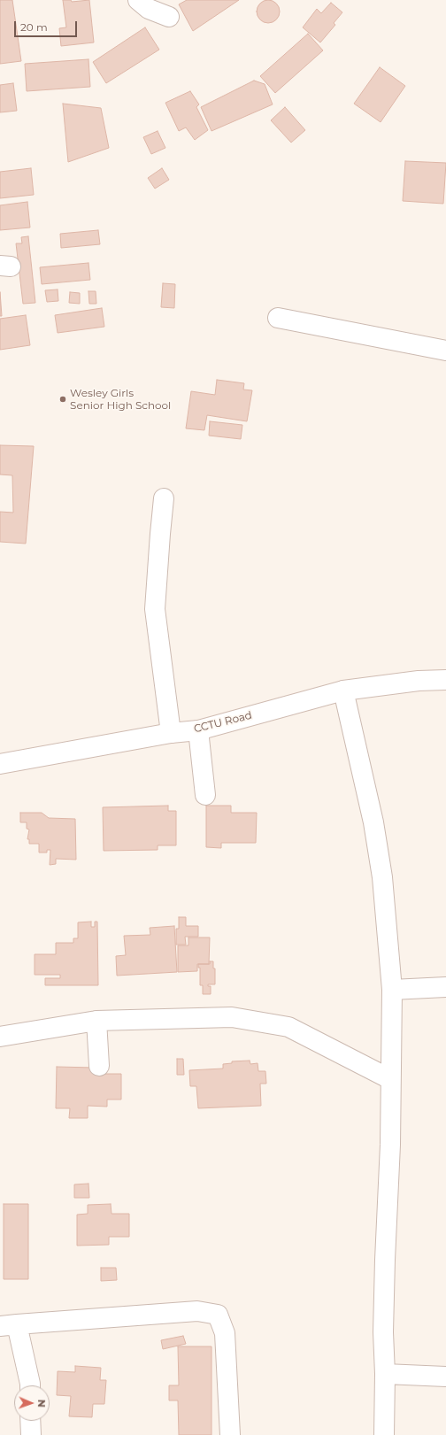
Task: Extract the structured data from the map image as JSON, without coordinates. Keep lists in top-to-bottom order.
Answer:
{
  "streets": {
    "street": ["CCTU Road"]
  },
  "places": ["Wesley Girls Senior High School"],
  "scale_bar": "20 m",
  "north": "right"
}
